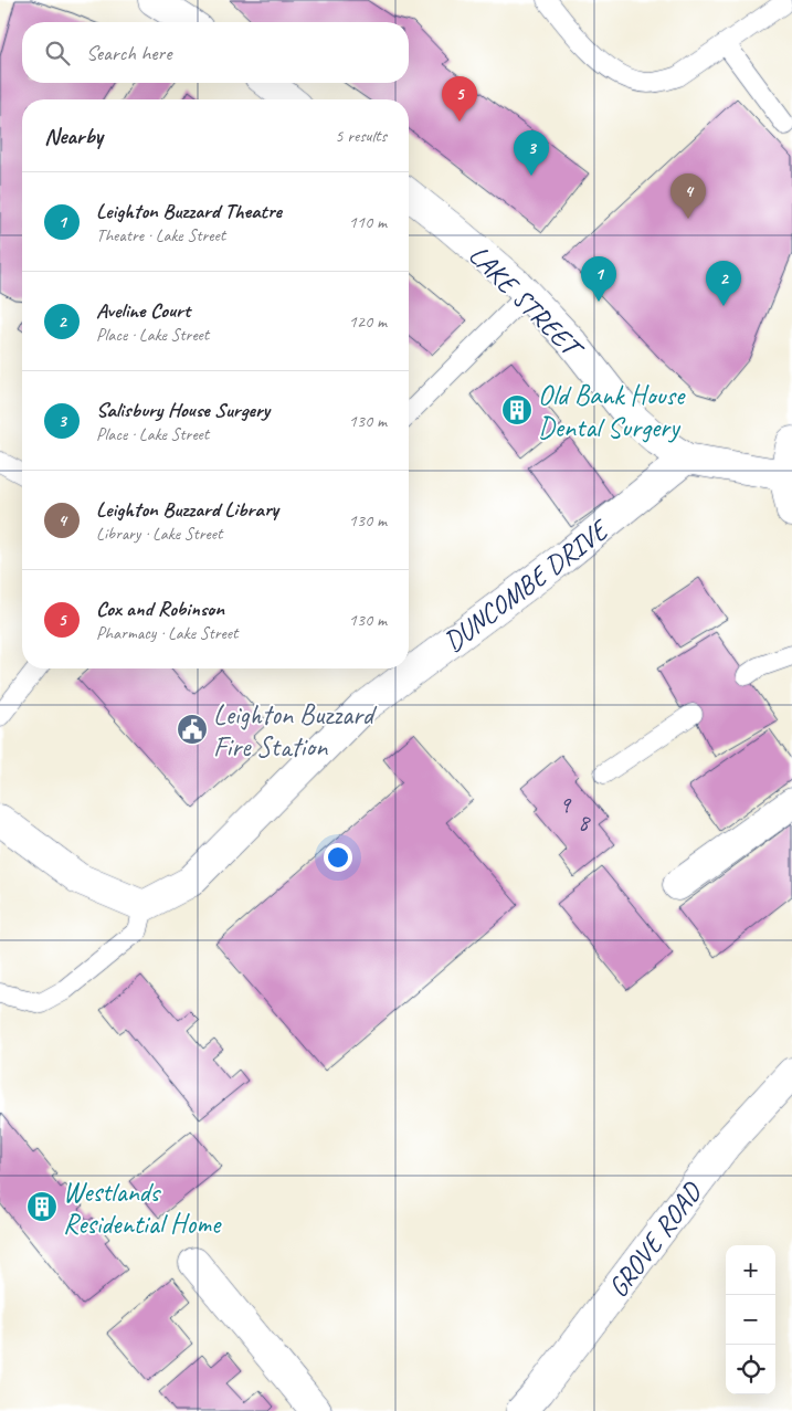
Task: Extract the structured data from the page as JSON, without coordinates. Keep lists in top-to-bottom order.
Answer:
{
  "streets": {
    "street": ["LAKE STREET", "DUNCOMBE DRIVE", "GROVE ROAD"]
  },
  "crossings": [
    ["LAKE STREET", "DUNCOMBE DRIVE"]
  ],
  "places": {
    "building": ["Old Bank House Dental Surgery", "Westlands Residential Home"],
    "public building": ["Leighton Buzzard Fire Station"]
  },
  "house_numbers": ["9", "8"],
  "page": {
    "search": "Search here",
    "pins": [
      "5",
      "3",
      "4",
      "1",
      "2"
    ],
    "heading": ["Nearby", "5 results"],
    "list": [
      {
        "mark": "1",
        "name": "Leighton Buzzard Theatre",
        "note": "Theatre · Lake Street",
        "value": "110 m"
      },
      {
        "mark": "2",
        "name": "Aveline Court",
        "note": "Place · Lake Street",
        "value": "120 m"
      },
      {
        "mark": "3",
        "name": "Salisbury House Surgery",
        "note": "Place · Lake Street",
        "value": "130 m"
      },
      {
        "mark": "4",
        "name": "Leighton Buzzard Library",
        "note": "Library · Lake Street",
        "value": "130 m"
      },
      {
        "mark": "5",
        "name": "Cox and Robinson",
        "note": "Pharmacy · Lake Street",
        "value": "130 m"
      }
    ],
    "map_buttons": ["+", "−"]
  }
}
